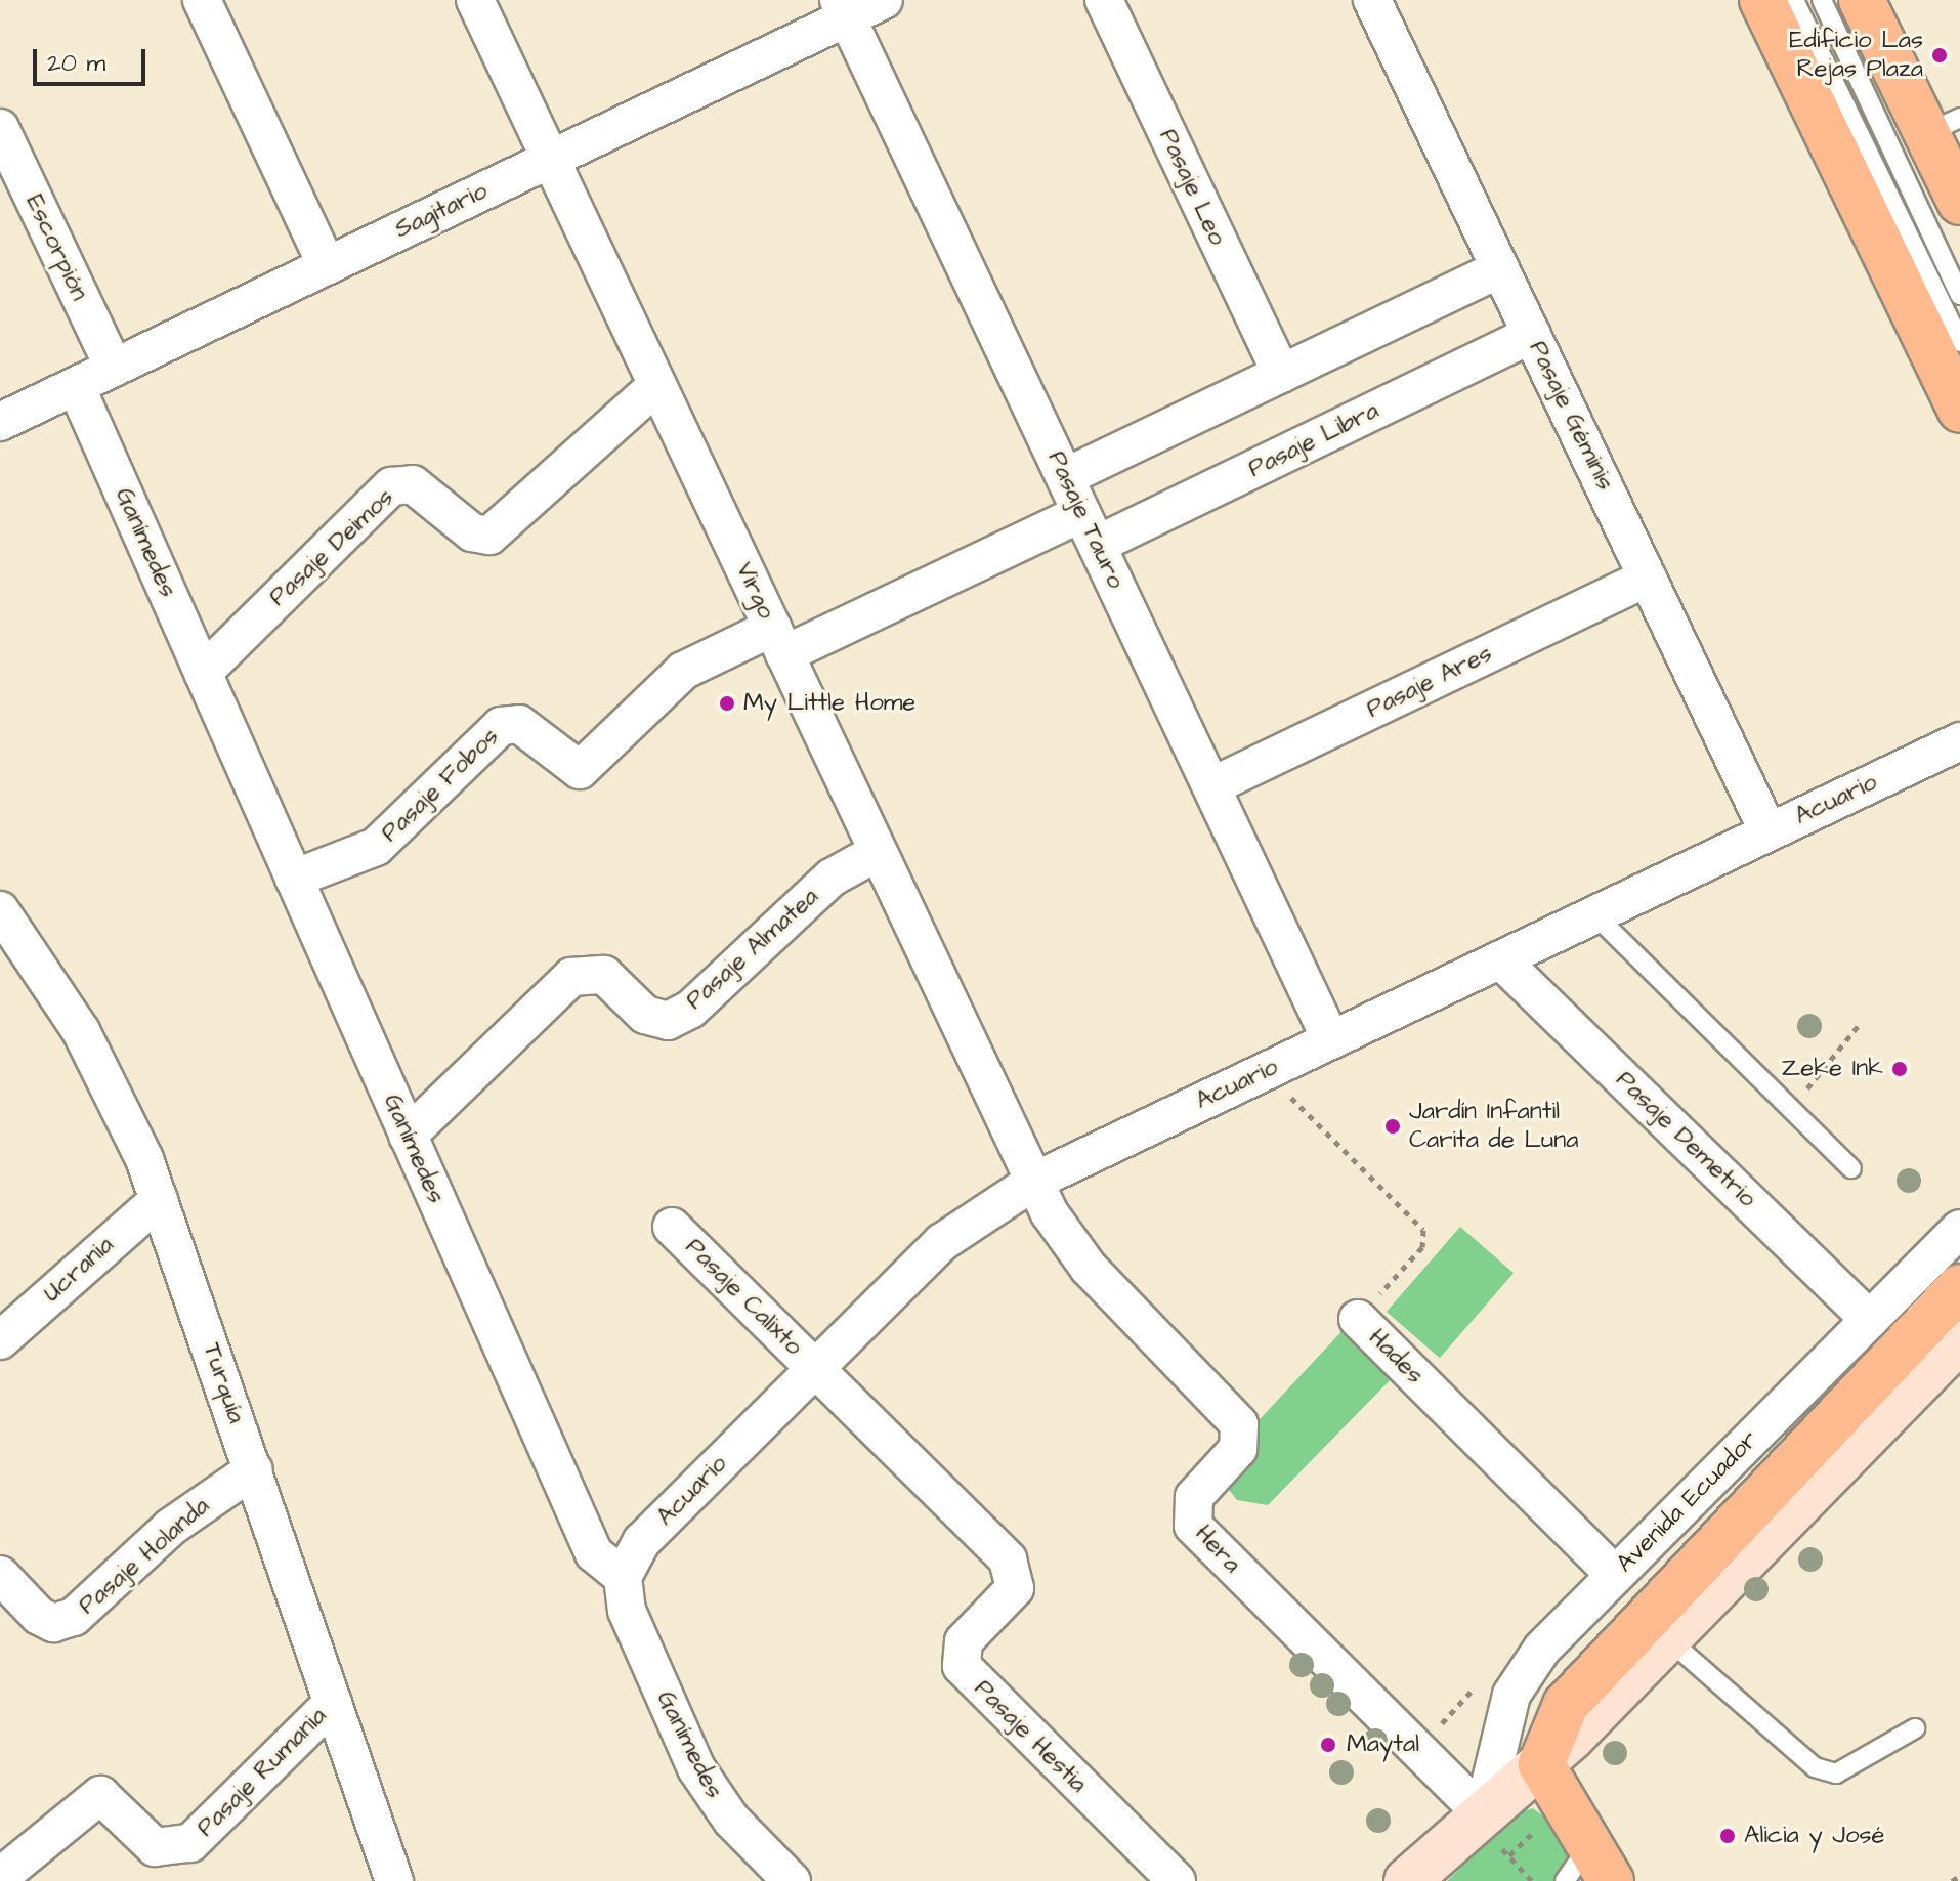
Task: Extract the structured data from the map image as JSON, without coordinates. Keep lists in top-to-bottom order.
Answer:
{
  "streets": {
    "main road": ["Avenida Ecuador"],
    "street": [
      "Pasaje Leo",
      "Sagitario",
      "Escorpión",
      "Pasaje Géminis",
      "Pasaje Libra",
      "Pasaje Tauro",
      "Ganímedes",
      "Pasaje Deimos",
      "Virgo",
      "Pasaje Ares",
      "Pasaje Fobos",
      "Acuario",
      "Pasaje Almatea",
      "Pasaje Demetrio",
      "Ucrania",
      "Pasaje Calixto",
      "Hades",
      "Turquía",
      "Hera",
      "Pasaje Holanda",
      "Pasaje Hestia",
      "Pasaje Rumania"
    ]
  },
  "crossings": [
    ["Sagitario", "Escorpión"],
    ["Sagitario", "Pasaje Tauro"],
    ["Sagitario", "Ganímedes"],
    ["Sagitario", "Virgo"],
    ["Pasaje Géminis", "Pasaje Libra"],
    ["Pasaje Géminis", "Pasaje Ares"],
    ["Pasaje Géminis", "Acuario"],
    ["Pasaje Libra", "Pasaje Tauro"],
    ["Pasaje Libra", "Virgo"],
    ["Pasaje Libra", "Pasaje Fobos"],
    ["Pasaje Tauro", "Pasaje Ares"],
    ["Pasaje Tauro", "Acuario"],
    ["Ganímedes", "Pasaje Deimos"],
    ["Ganímedes", "Pasaje Fobos"],
    ["Ganímedes", "Acuario"],
    ["Ganímedes", "Pasaje Almatea"],
    ["Pasaje Deimos", "Virgo"],
    ["Virgo", "Pasaje Fobos"],
    ["Virgo", "Acuario"],
    ["Virgo", "Pasaje Almatea"],
    ["Virgo", "Hera"],
    ["Acuario", "Pasaje Demetrio"],
    ["Acuario", "Pasaje Calixto"],
    ["Acuario", "Hera"],
    ["Acuario", "Pasaje Hestia"],
    ["Pasaje Demetrio", "Avenida Ecuador"],
    ["Ucrania", "Turquía"],
    ["Pasaje Calixto", "Pasaje Hestia"],
    ["Hades", "Avenida Ecuador"],
    ["Turquía", "Pasaje Holanda"],
    ["Turquía", "Pasaje Rumania"],
    ["Avenida Ecuador", "Hera"]
  ],
  "places": [
    "Edificio Las Rejas Plaza",
    "My Little Home",
    "Zeke Ink",
    "Jardín Infantil Carita de Luna",
    "Maytal",
    "Alicia y José"
  ],
  "scale_bar": "20 m"
}
